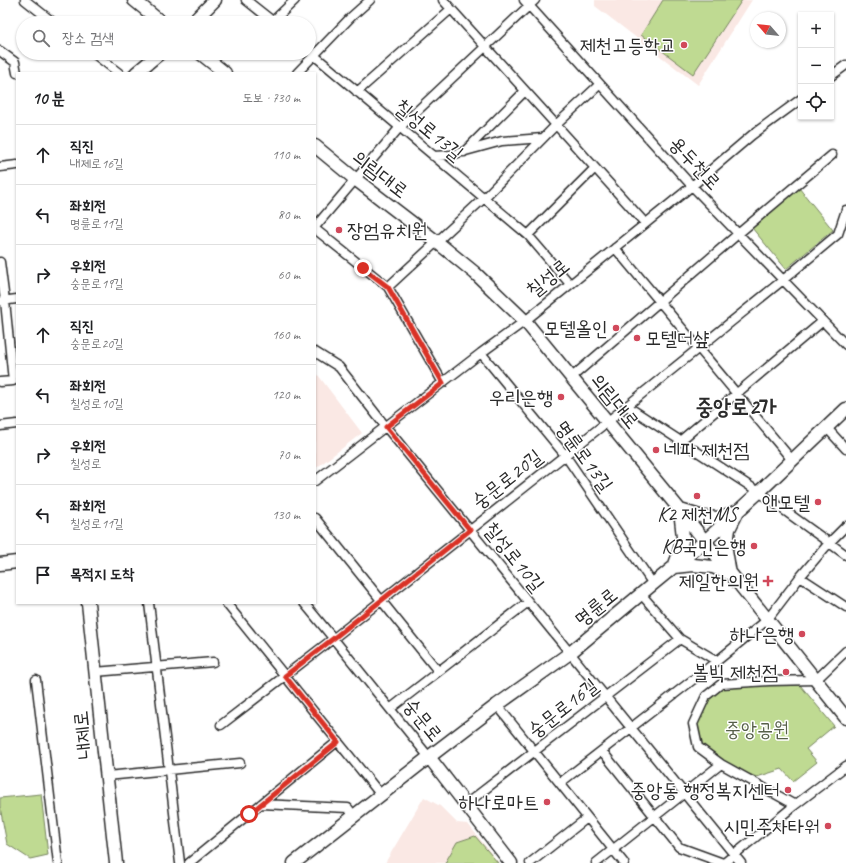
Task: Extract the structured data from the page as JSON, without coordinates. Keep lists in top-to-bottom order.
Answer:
{
  "streets": {
    "street": [
      "칠성로13길",
      "용두천로",
      "의림대로",
      "칠성로",
      "명륜로13길",
      "숭문로20길",
      "칠성로10길",
      "명륜로",
      "숭문로16길",
      "숭문로",
      "내제로"
    ]
  },
  "crossings": [
    ["칠성로13길", "칠성로"],
    ["용두천로", "칠성로"],
    ["용두천로", "숭문로20길"],
    ["의림대로", "칠성로"],
    ["의림대로", "숭문로20길"],
    ["의림대로", "명륜로"],
    ["칠성로", "명륜로13길"],
    ["칠성로", "칠성로10길"],
    ["명륜로13길", "숭문로20길"],
    ["명륜로13길", "명륜로"],
    ["숭문로20길", "칠성로10길"],
    ["숭문로20길", "숭문로"],
    ["칠성로10길", "명륜로"],
    ["칠성로10길", "숭문로16길"],
    ["명륜로", "숭문로"],
    ["숭문로16길", "숭문로"]
  ],
  "districts": ["중앙로2가"],
  "parks": ["중앙공원"],
  "places": {
    "other": [
      "제천고등학교",
      "장엄유치원",
      "모텔올인",
      "모텔더샾",
      "우리은행",
      "네파 제천점",
      "K2 제천MS",
      "앤모텔",
      "KB국민은행",
      "하나은행",
      "볼빅 제천점",
      "중앙동 행정복지센터",
      "하나로마트",
      "시민주차타워"
    ],
    "health": ["제일한의원"]
  },
  "north": "top left",
  "page": {
    "map_buttons": ["+", "−"],
    "search": "장소 검색",
    "heading": ["10 분", "도보 · 730 m"],
    "list": [
      ["직진", "내제로16길", "110 m"],
      ["좌회전", "명륜로11길", "80 m"],
      ["우회전", "숭문로19길", "60 m"],
      ["직진", "숭문로20길", "160 m"],
      ["좌회전", "칠성로10길", "120 m"],
      ["우회전", "칠성로", "70 m"],
      ["좌회전", "칠성로11길", "130 m"],
      "목적지 도착"
    ]
  }
}
